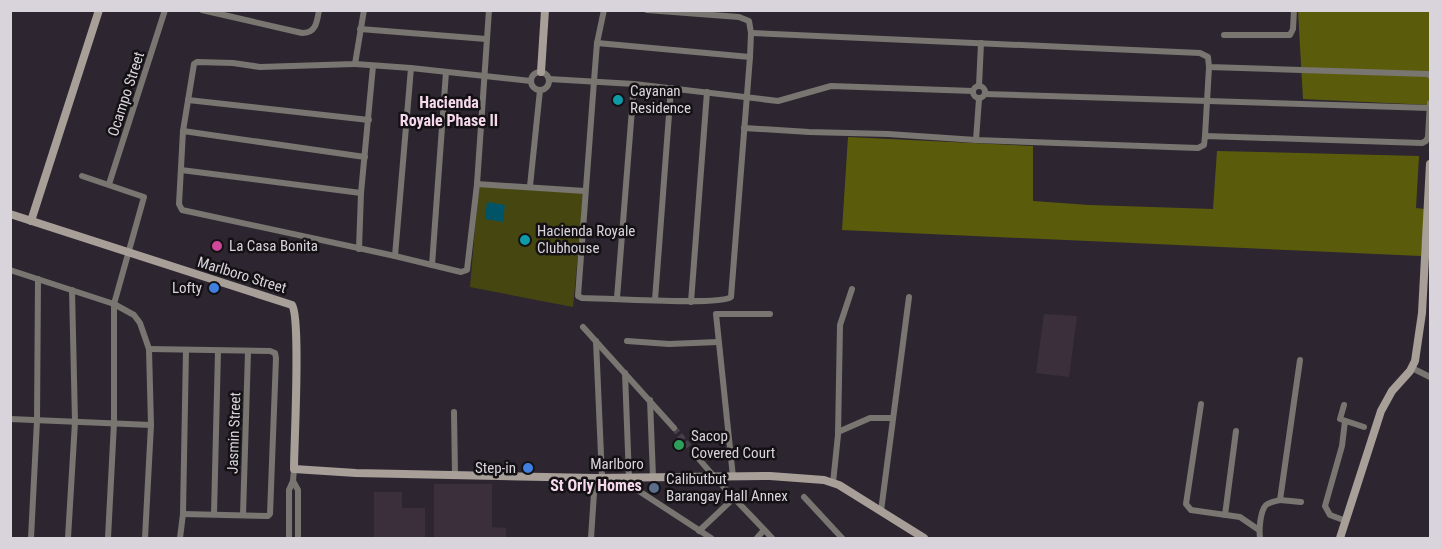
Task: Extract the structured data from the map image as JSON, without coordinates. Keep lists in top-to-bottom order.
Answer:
{
  "streets": {
    "street": [
      "Ocampo Street",
      "Marlboro Street",
      "Jasmin Street",
      "Marlboro"
    ]
  },
  "crossings": [
    ["Marlboro Street", "Marlboro"]
  ],
  "districts": ["Hacienda Royale Phase II", "St Orly Homes"],
  "places": [
    "Cayanan Residence",
    "Hacienda Royale Clubhouse",
    "La Casa Bonita",
    "Lofty",
    "Sacop Covered Court",
    "Step-in",
    "Calibutbut Barangay Hall Annex"
  ]
}
